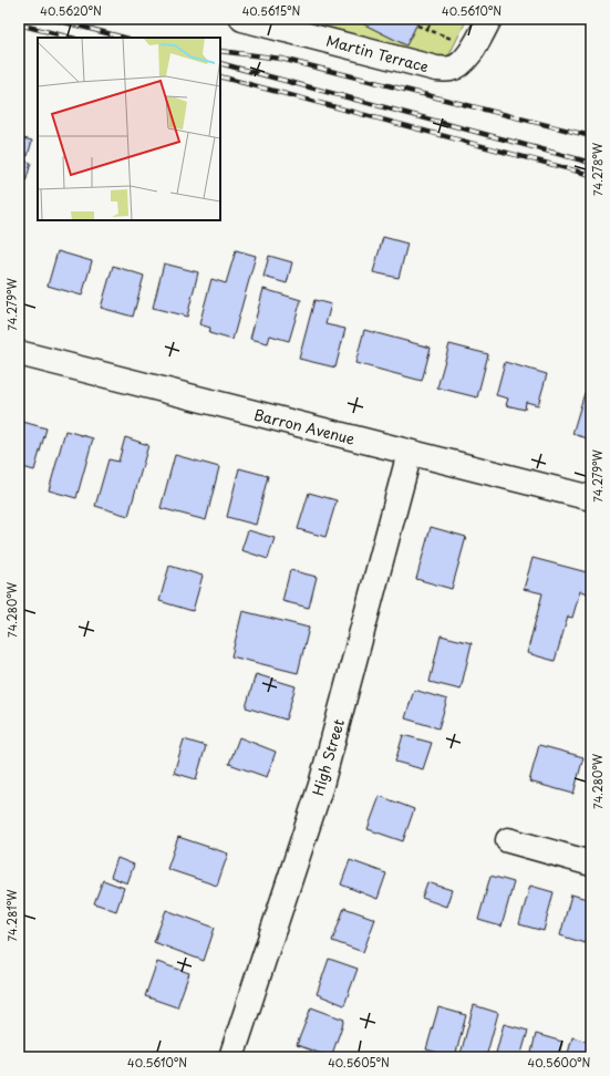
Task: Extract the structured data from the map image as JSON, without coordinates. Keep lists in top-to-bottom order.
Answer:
{
  "streets": {
    "street": ["Martin Terrace", "Barron Avenue", "High Street"]
  },
  "crossings": [
    ["Barron Avenue", "High Street"]
  ],
  "coordinates": [
    "40.5620°N",
    "40.5615°N",
    "40.5610°N",
    "74.278°W",
    "74.279°W",
    "74.280°W",
    "74.281°W",
    "40.5605°N",
    "40.5600°N"
  ]
}
